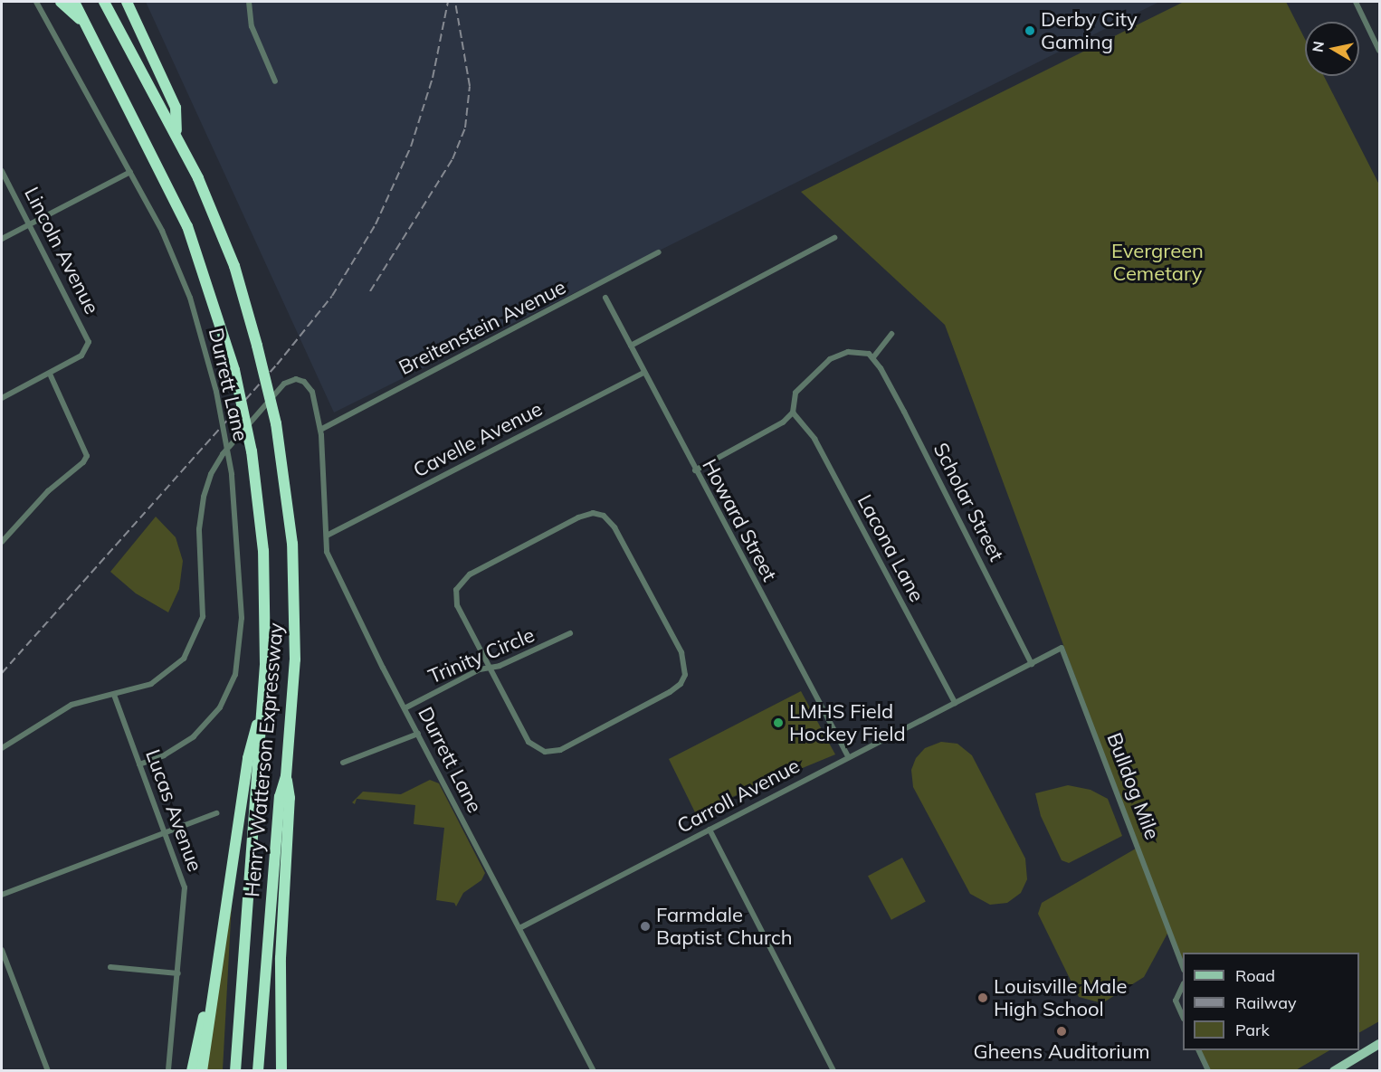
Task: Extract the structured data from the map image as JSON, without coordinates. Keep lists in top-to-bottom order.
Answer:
{
  "streets": {
    "highway": ["Henry Watterson Expressway"],
    "street": [
      "Lincoln Avenue",
      "Breitenstein Avenue",
      "Durrett Lane",
      "Cavelle Avenue",
      "Scholar Street",
      "Howard Street",
      "Lacona Lane",
      "Trinity Circle",
      "Bulldog Mile",
      "Carroll Avenue",
      "Lucas Avenue"
    ]
  },
  "crossings": [
    ["Breitenstein Avenue", "Durrett Lane"],
    ["Durrett Lane", "Cavelle Avenue"],
    ["Durrett Lane", "Trinity Circle"],
    ["Durrett Lane", "Carroll Avenue"],
    ["Durrett Lane", "Lucas Avenue"],
    ["Cavelle Avenue", "Howard Street"],
    ["Scholar Street", "Bulldog Mile"],
    ["Scholar Street", "Carroll Avenue"],
    ["Howard Street", "Carroll Avenue"],
    ["Lacona Lane", "Carroll Avenue"],
    ["Bulldog Mile", "Carroll Avenue"]
  ],
  "parks": ["Evergreen Cemetary"],
  "places": [
    "Derby City Gaming",
    "LMHS Field Hockey Field",
    "Farmdale Baptist Church",
    "Louisville Male High School",
    "Gheens Auditorium"
  ],
  "legend": ["Road", "Railway", "Park"],
  "north": "left"
}
